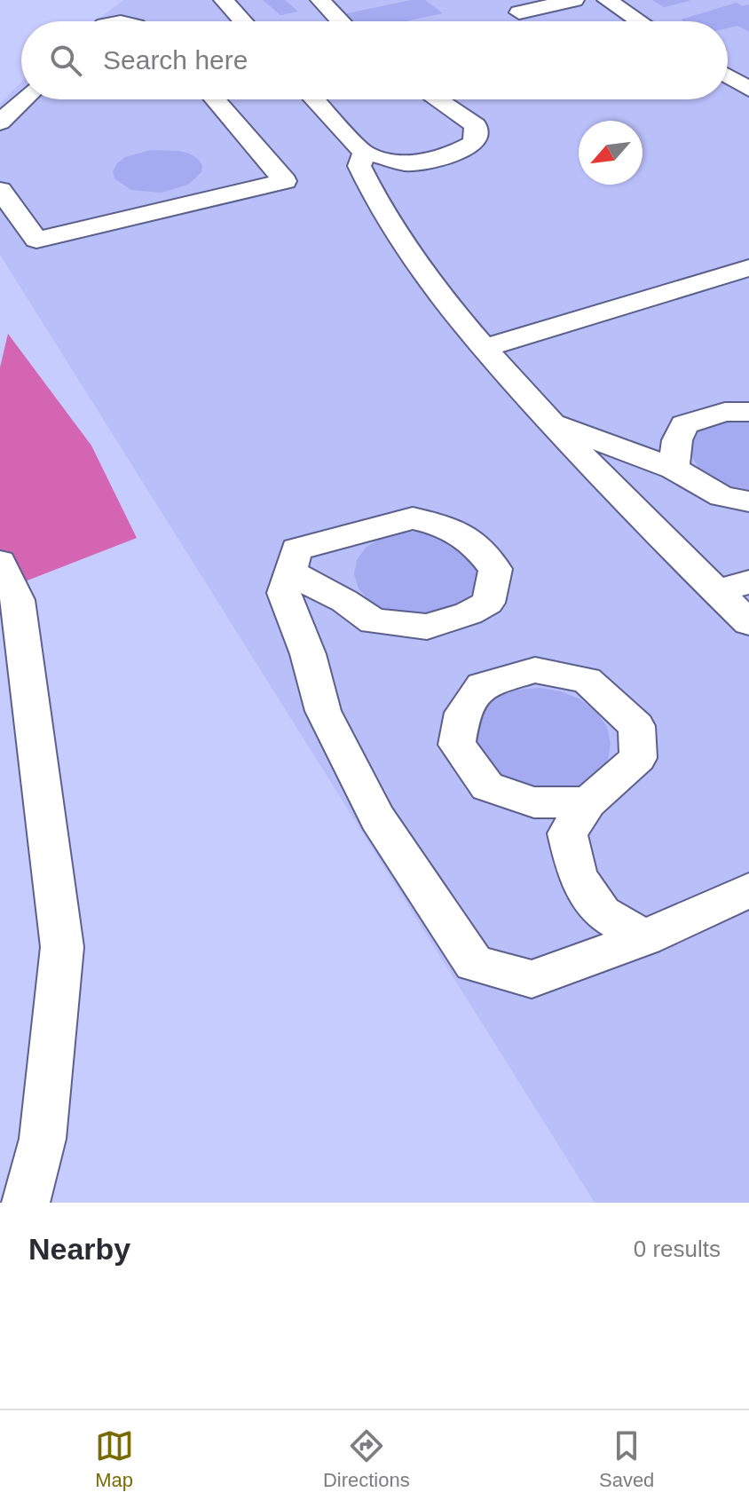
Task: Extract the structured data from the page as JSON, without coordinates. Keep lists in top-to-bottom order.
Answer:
{
  "north": "bottom left",
  "page": {
    "search": "Search here",
    "heading": ["Nearby", "0 results"],
    "nav": ["Map", "Directions", "Saved"]
  }
}
